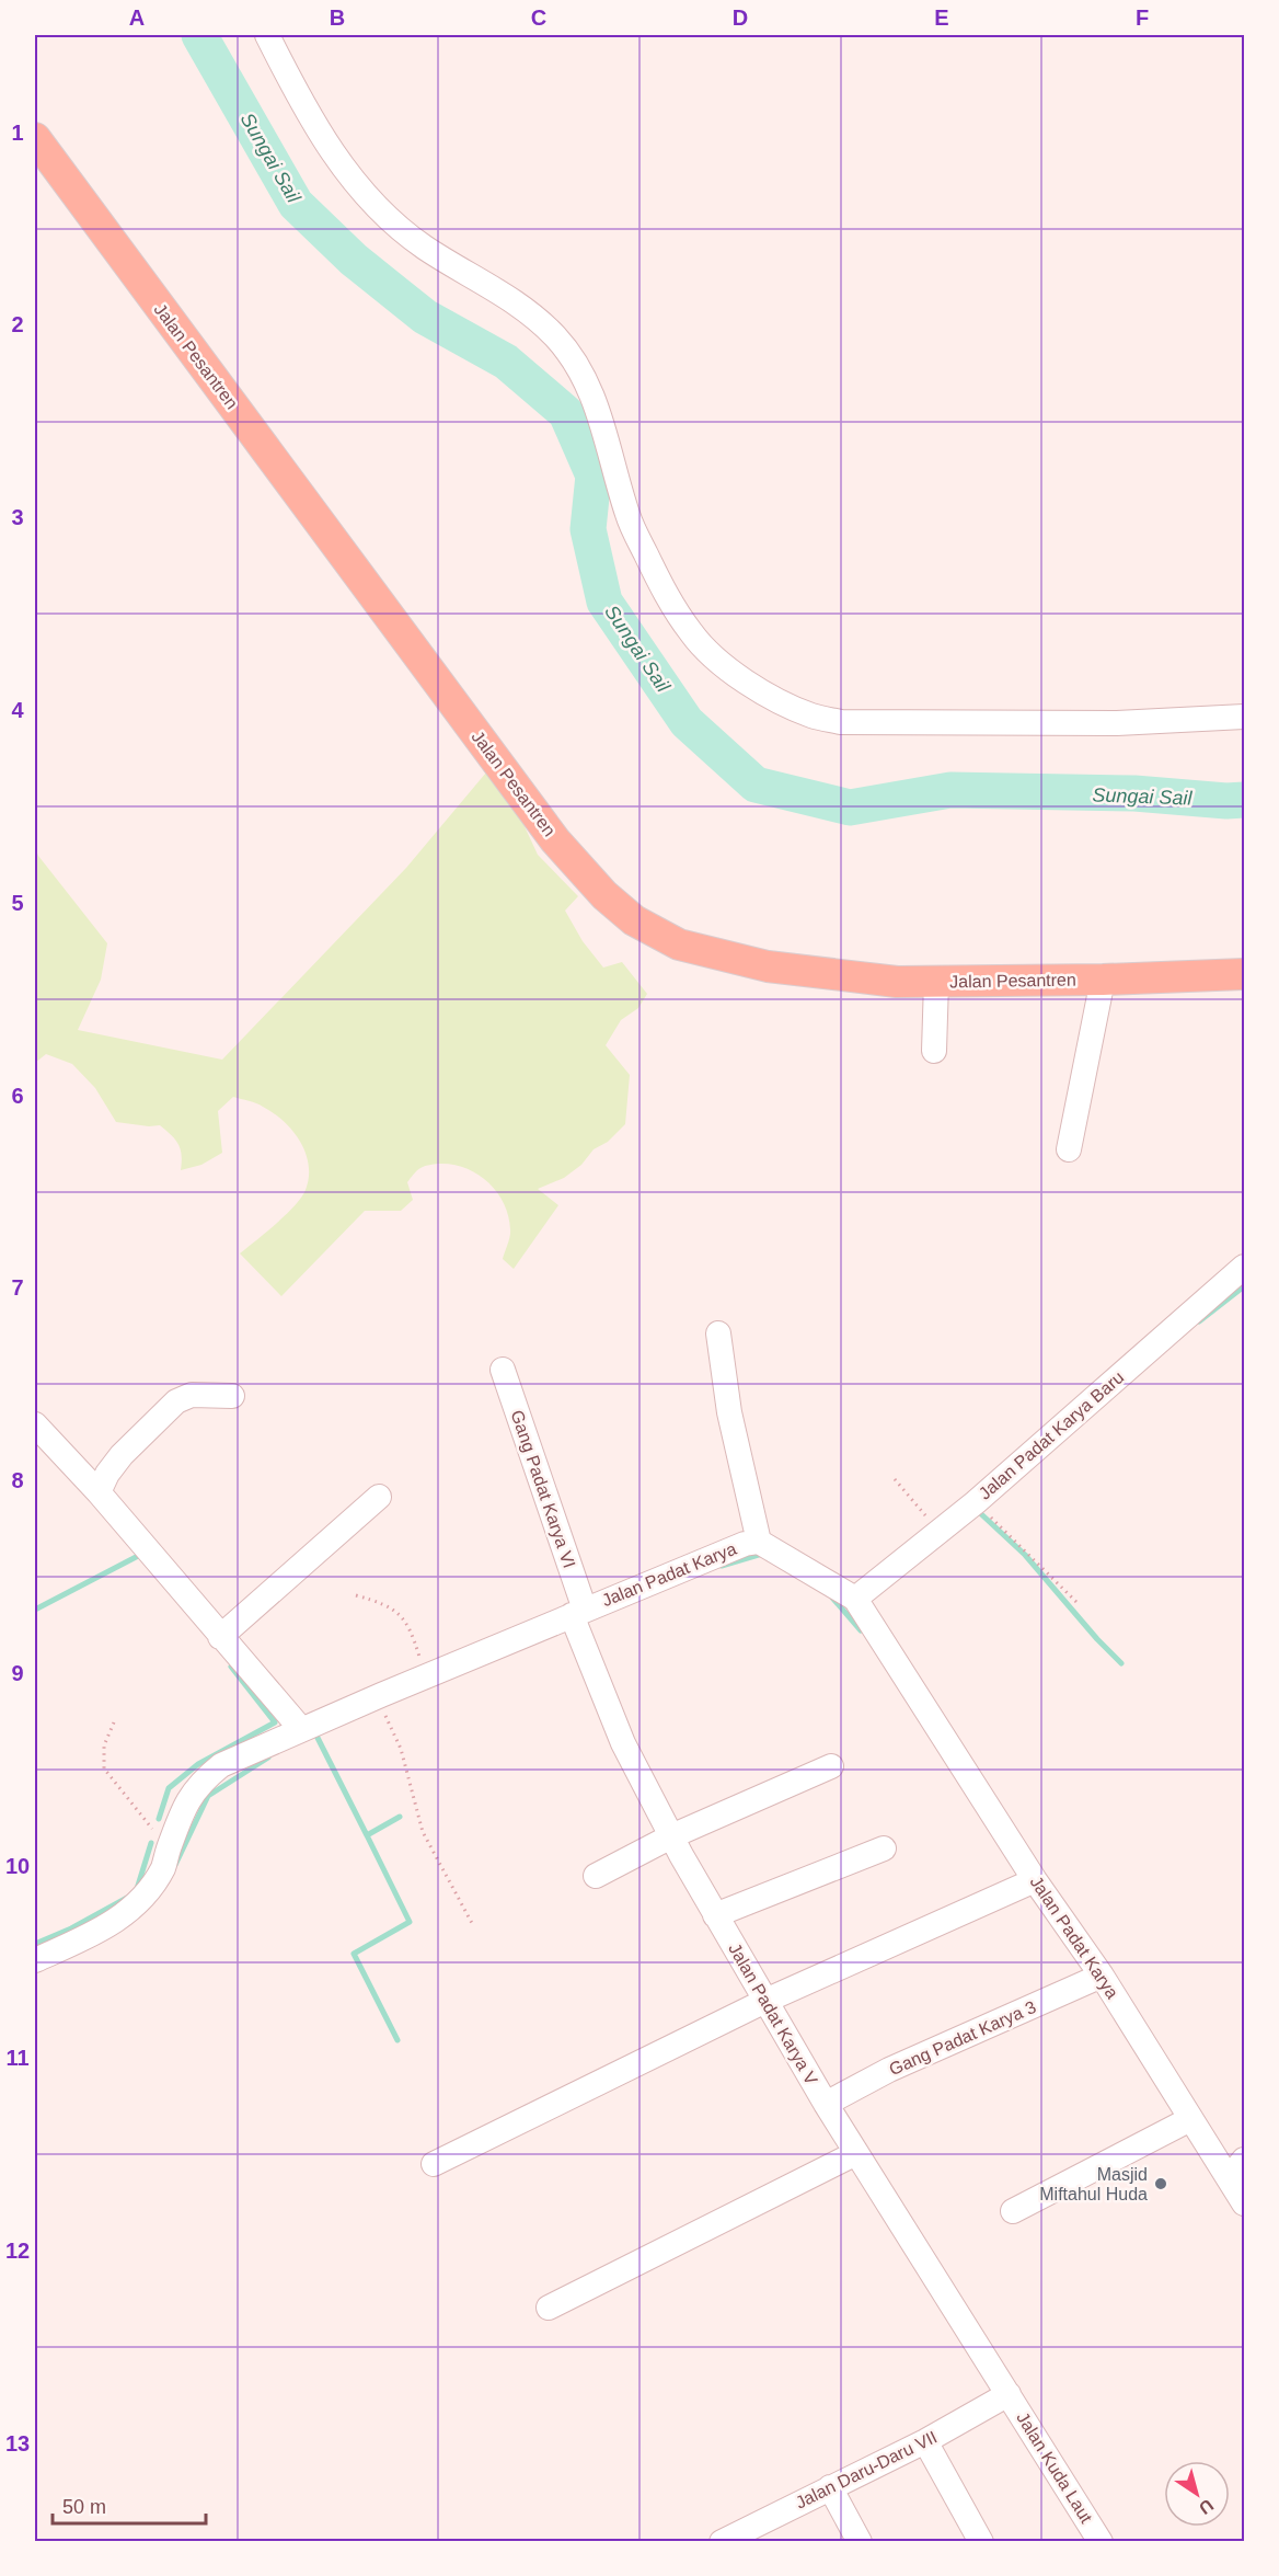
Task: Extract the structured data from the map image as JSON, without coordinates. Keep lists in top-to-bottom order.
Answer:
{
  "streets": {
    "main road": ["Jalan Pesantren"],
    "street": [
      "Jalan Padat Karya Baru",
      "Gang Padat Karya VI",
      "Jalan Padat Karya",
      "Jalan Padat Karya V",
      "Gang Padat Karya 3",
      "Jalan Kuda Laut",
      "Jalan Daru-Daru VII"
    ]
  },
  "crossings": [
    ["Jalan Padat Karya Baru", "Jalan Padat Karya"],
    ["Gang Padat Karya VI", "Jalan Padat Karya"],
    ["Gang Padat Karya VI", "Jalan Padat Karya V"],
    ["Jalan Padat Karya", "Jalan Padat Karya V"],
    ["Jalan Padat Karya", "Gang Padat Karya 3"],
    ["Jalan Padat Karya V", "Gang Padat Karya 3"],
    ["Jalan Padat Karya V", "Jalan Kuda Laut"],
    ["Jalan Padat Karya V", "Jalan Daru-Daru VII"],
    ["Jalan Kuda Laut", "Jalan Daru-Daru VII"]
  ],
  "water": ["Sungai Sail"],
  "places": ["Masjid Miftahul Huda"],
  "scale_bar": "50 m",
  "north": "bottom right",
  "grid": {
    "columns": [
      "A",
      "B",
      "C",
      "D",
      "E",
      "F"
    ],
    "rows": [
      "1",
      "2",
      "3",
      "4",
      "5",
      "6",
      "7",
      "8",
      "9",
      "10",
      "11",
      "12",
      "13"
    ]
  }
}
